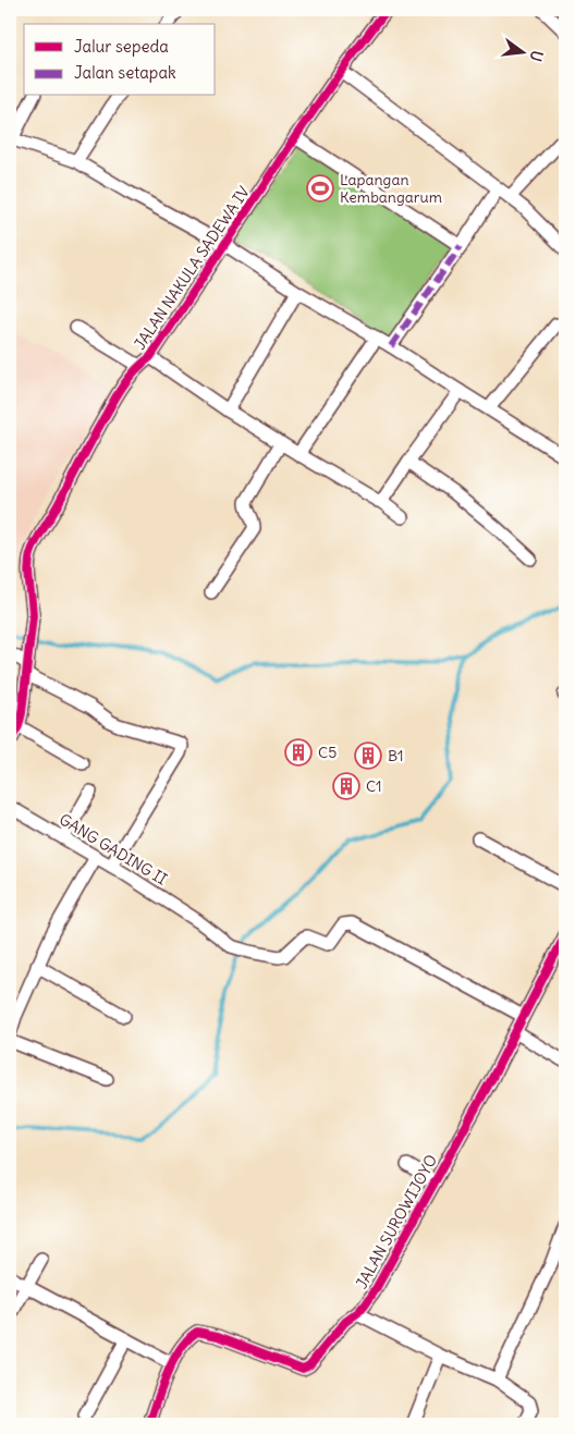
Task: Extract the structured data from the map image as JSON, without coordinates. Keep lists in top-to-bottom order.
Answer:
{
  "streets": {
    "street": ["JALAN NAKULA SADEWA IV", "GANG GADING II", "JALAN SUROWIJOYO"]
  },
  "crossings": [
    ["GANG GADING II", "JALAN SUROWIJOYO"]
  ],
  "places": {
    "sports": ["Lapangan Kembangarum"],
    "building": ["C5", "B1", "C1"]
  },
  "legend": ["Jalur sepeda", "Jalan setapak"],
  "north": "right"
}
